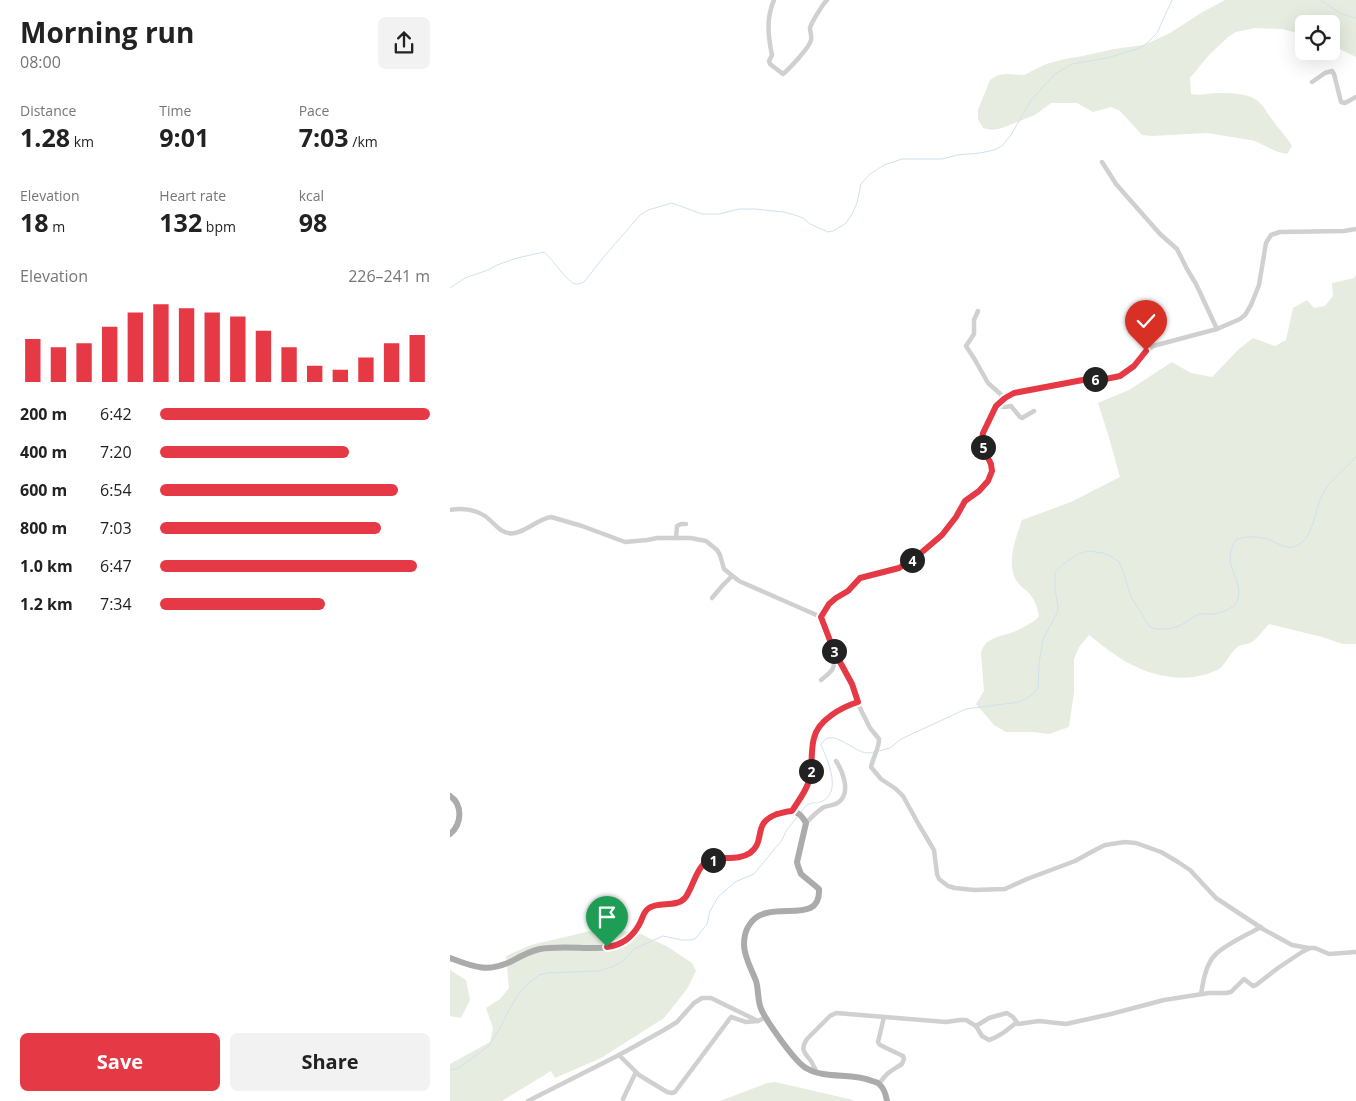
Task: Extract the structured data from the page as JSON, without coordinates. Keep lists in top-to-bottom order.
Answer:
{
  "page": {
    "heading": ["Morning run", "08:00"],
    "stats": [
      ["Distance", "1.28 km"],
      ["Time", "9:01"],
      ["Pace", "7:03 /km"],
      ["Elevation", "18 m"],
      ["Heart rate", "132 bpm"],
      ["kcal", "98"]
    ],
    "chart": ["Elevation", "226–241 m"],
    "pins": [
      "6",
      "5",
      "4",
      "3",
      "2",
      "1"
    ],
    "list": [
      {
        "name": "200 m",
        "note": "6:42"
      },
      {
        "name": "400 m",
        "note": "7:20"
      },
      {
        "name": "600 m",
        "note": "6:54"
      },
      {
        "name": "800 m",
        "note": "7:03"
      },
      {
        "name": "1.0 km",
        "note": "6:47"
      },
      {
        "name": "1.2 km",
        "note": "7:34"
      }
    ],
    "buttons": ["Save", "Share"]
  }
}
